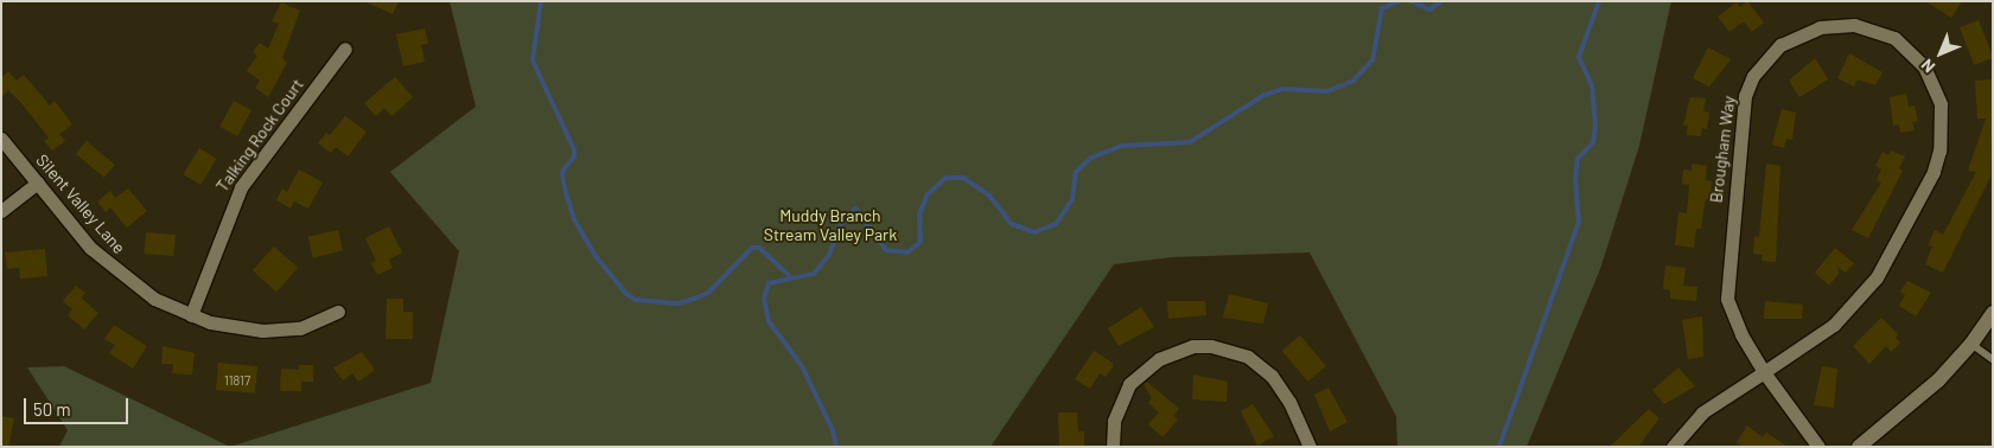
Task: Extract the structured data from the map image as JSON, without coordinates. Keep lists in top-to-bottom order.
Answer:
{
  "streets": {
    "street": ["Talking Rock Court", "Brougham Way", "Silent Valley Lane"]
  },
  "crossings": [
    ["Talking Rock Court", "Silent Valley Lane"]
  ],
  "parks": ["Muddy Branch Stream Valley Park"],
  "house_numbers": ["11817"],
  "scale_bar": "50 m",
  "north": "bottom left"
}
